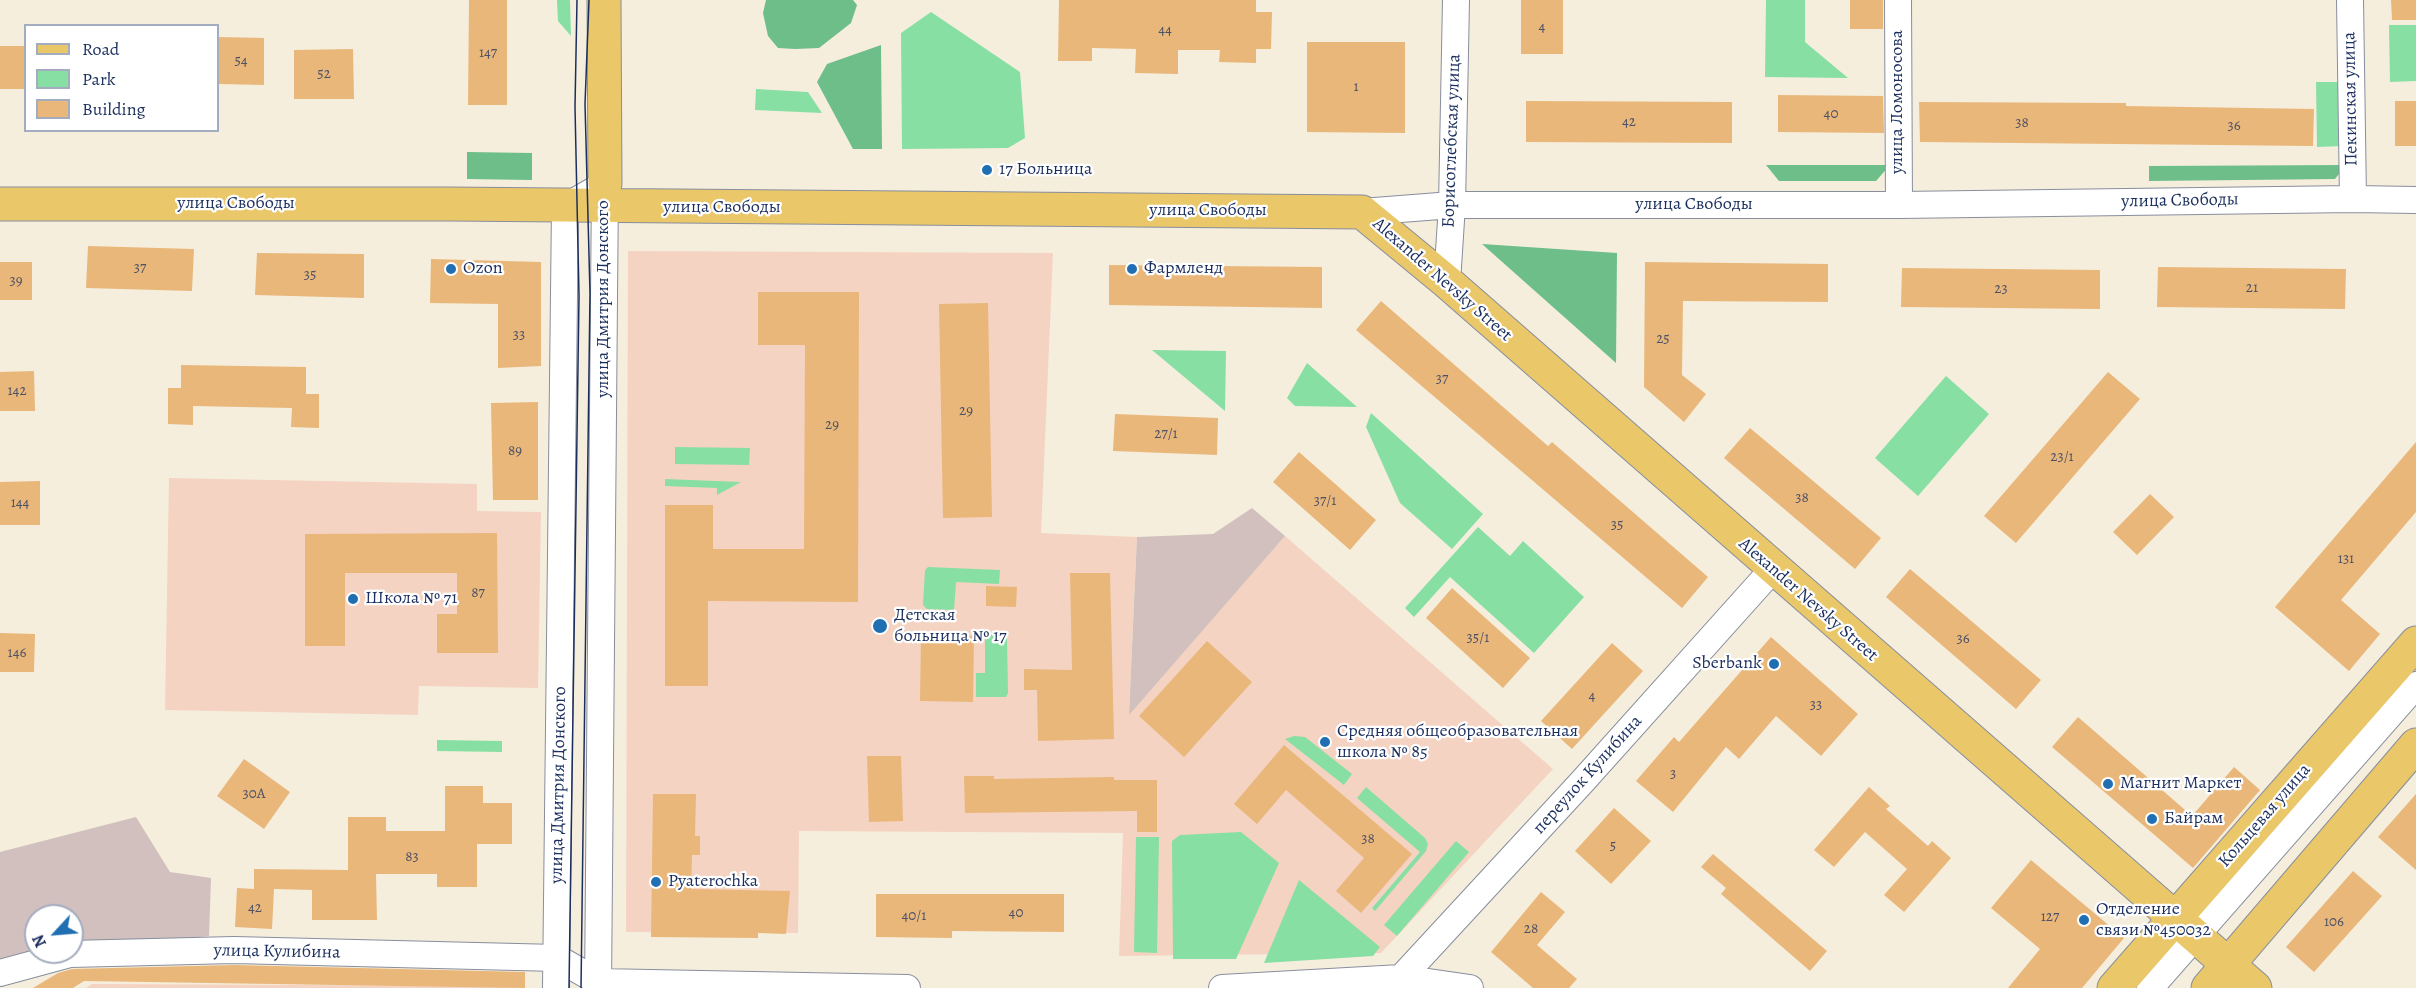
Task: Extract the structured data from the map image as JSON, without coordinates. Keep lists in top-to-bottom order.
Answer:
{
  "streets": {
    "main road": ["улица Свободы", "Alexander Nevsky Street", "Кольцевая улица"],
    "street": [
      "Пекинская улица",
      "улица Ломоносова",
      "Борисоглебская улица",
      "улица Дмитрия Донского",
      "переулок Кулибина",
      "улица Кулибина"
    ]
  },
  "crossings": [
    ["Пекинская улица", "улица Свободы"],
    ["улица Ломоносова", "улица Свободы"],
    ["Борисоглебская улица", "улица Свободы"],
    ["Борисоглебская улица", "Alexander Nevsky Street"],
    ["улица Свободы", "Alexander Nevsky Street"],
    ["улица Свободы", "улица Дмитрия Донского"],
    ["Alexander Nevsky Street", "переулок Кулибина"],
    ["Alexander Nevsky Street", "Кольцевая улица"],
    ["улица Дмитрия Донского", "улица Кулибина"]
  ],
  "places": [
    "17 Больница",
    "Ozon",
    "Фармленд",
    "Школа № 71",
    "Детская больница № 17",
    "Sberbank",
    "Средняя общеобразовательная школа № 85",
    "Магнит Маркет",
    "Байрам",
    "Pyaterochka",
    "Отделение связи №450032"
  ],
  "house_numbers": [
    "4",
    "44",
    "147",
    "54",
    "52",
    "1",
    "40",
    "42",
    "38",
    "36",
    "37",
    "35",
    "39",
    "21",
    "23",
    "33",
    "25",
    "37",
    "142",
    "29",
    "29",
    "27/1",
    "89",
    "23/1",
    "38",
    "37/1",
    "144",
    "35",
    "131",
    "87",
    "35/1",
    "36",
    "146",
    "4",
    "33",
    "3",
    "30А",
    "38",
    "5",
    "83",
    "42",
    "40",
    "40/1",
    "127",
    "106",
    "28"
  ],
  "legend": ["Road", "Park", "Building"],
  "north": "bottom left"
}
